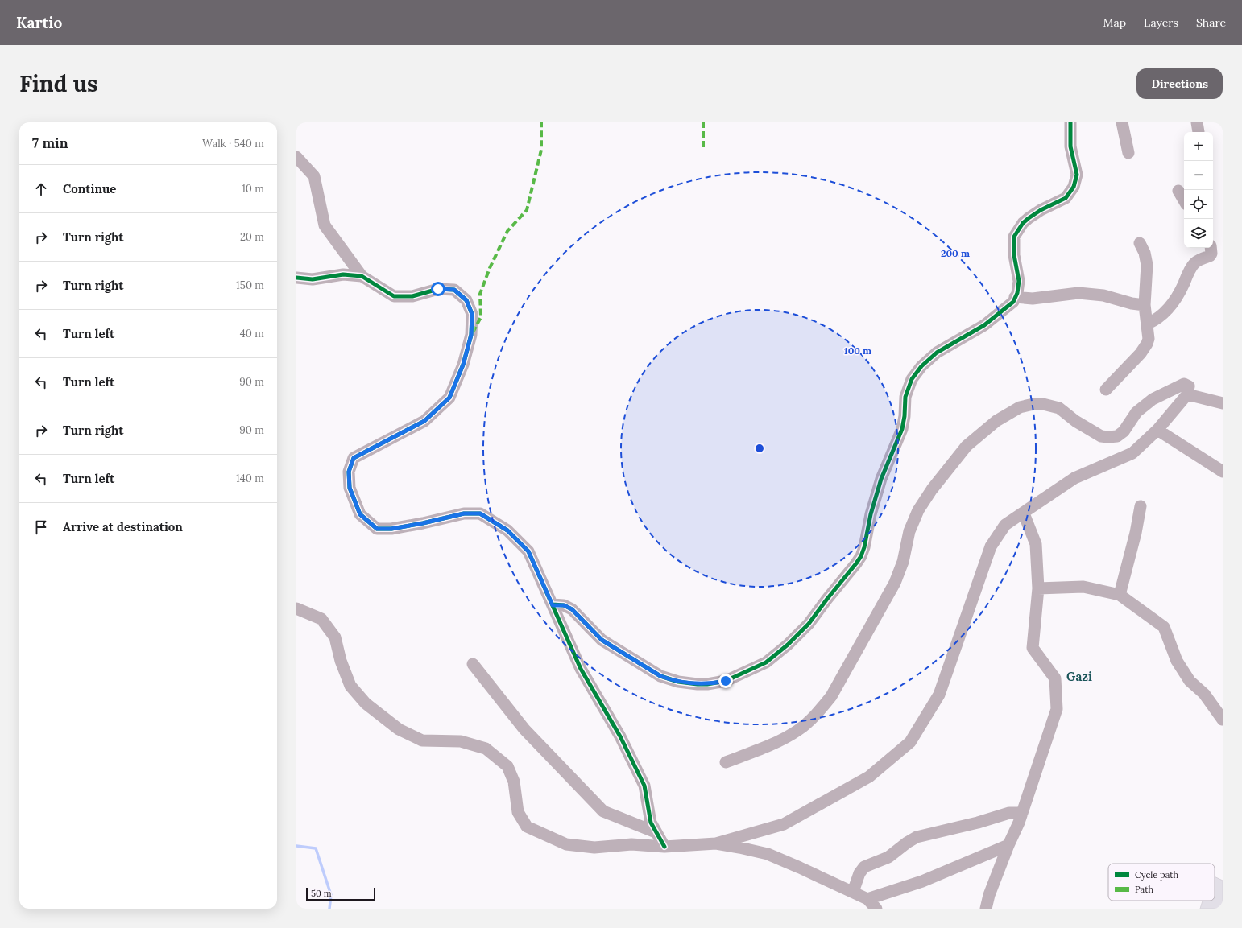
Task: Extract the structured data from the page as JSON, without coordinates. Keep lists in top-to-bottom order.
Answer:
{
  "districts": ["Gazi"],
  "legend": ["Cycle path", "Path"],
  "scale_bar": "50 m",
  "page": {
    "header": "Kartio",
    "nav": ["Map", "Layers", "Share"],
    "buttons": "Directions",
    "title": "Find us",
    "heading": ["7 min", "Walk · 540 m"],
    "map_buttons": ["+", "−"],
    "list": [
      ["Continue", "10 m"],
      ["Turn right", "20 m"],
      ["Turn right", "150 m"],
      ["Turn left", "40 m"],
      ["Turn left", "90 m"],
      ["Turn right", "90 m"],
      ["Turn left", "140 m"],
      "Arrive at destination"
    ],
    "scale": "50 m"
  },
  "rings": ["200 m", "100 m"]
}
